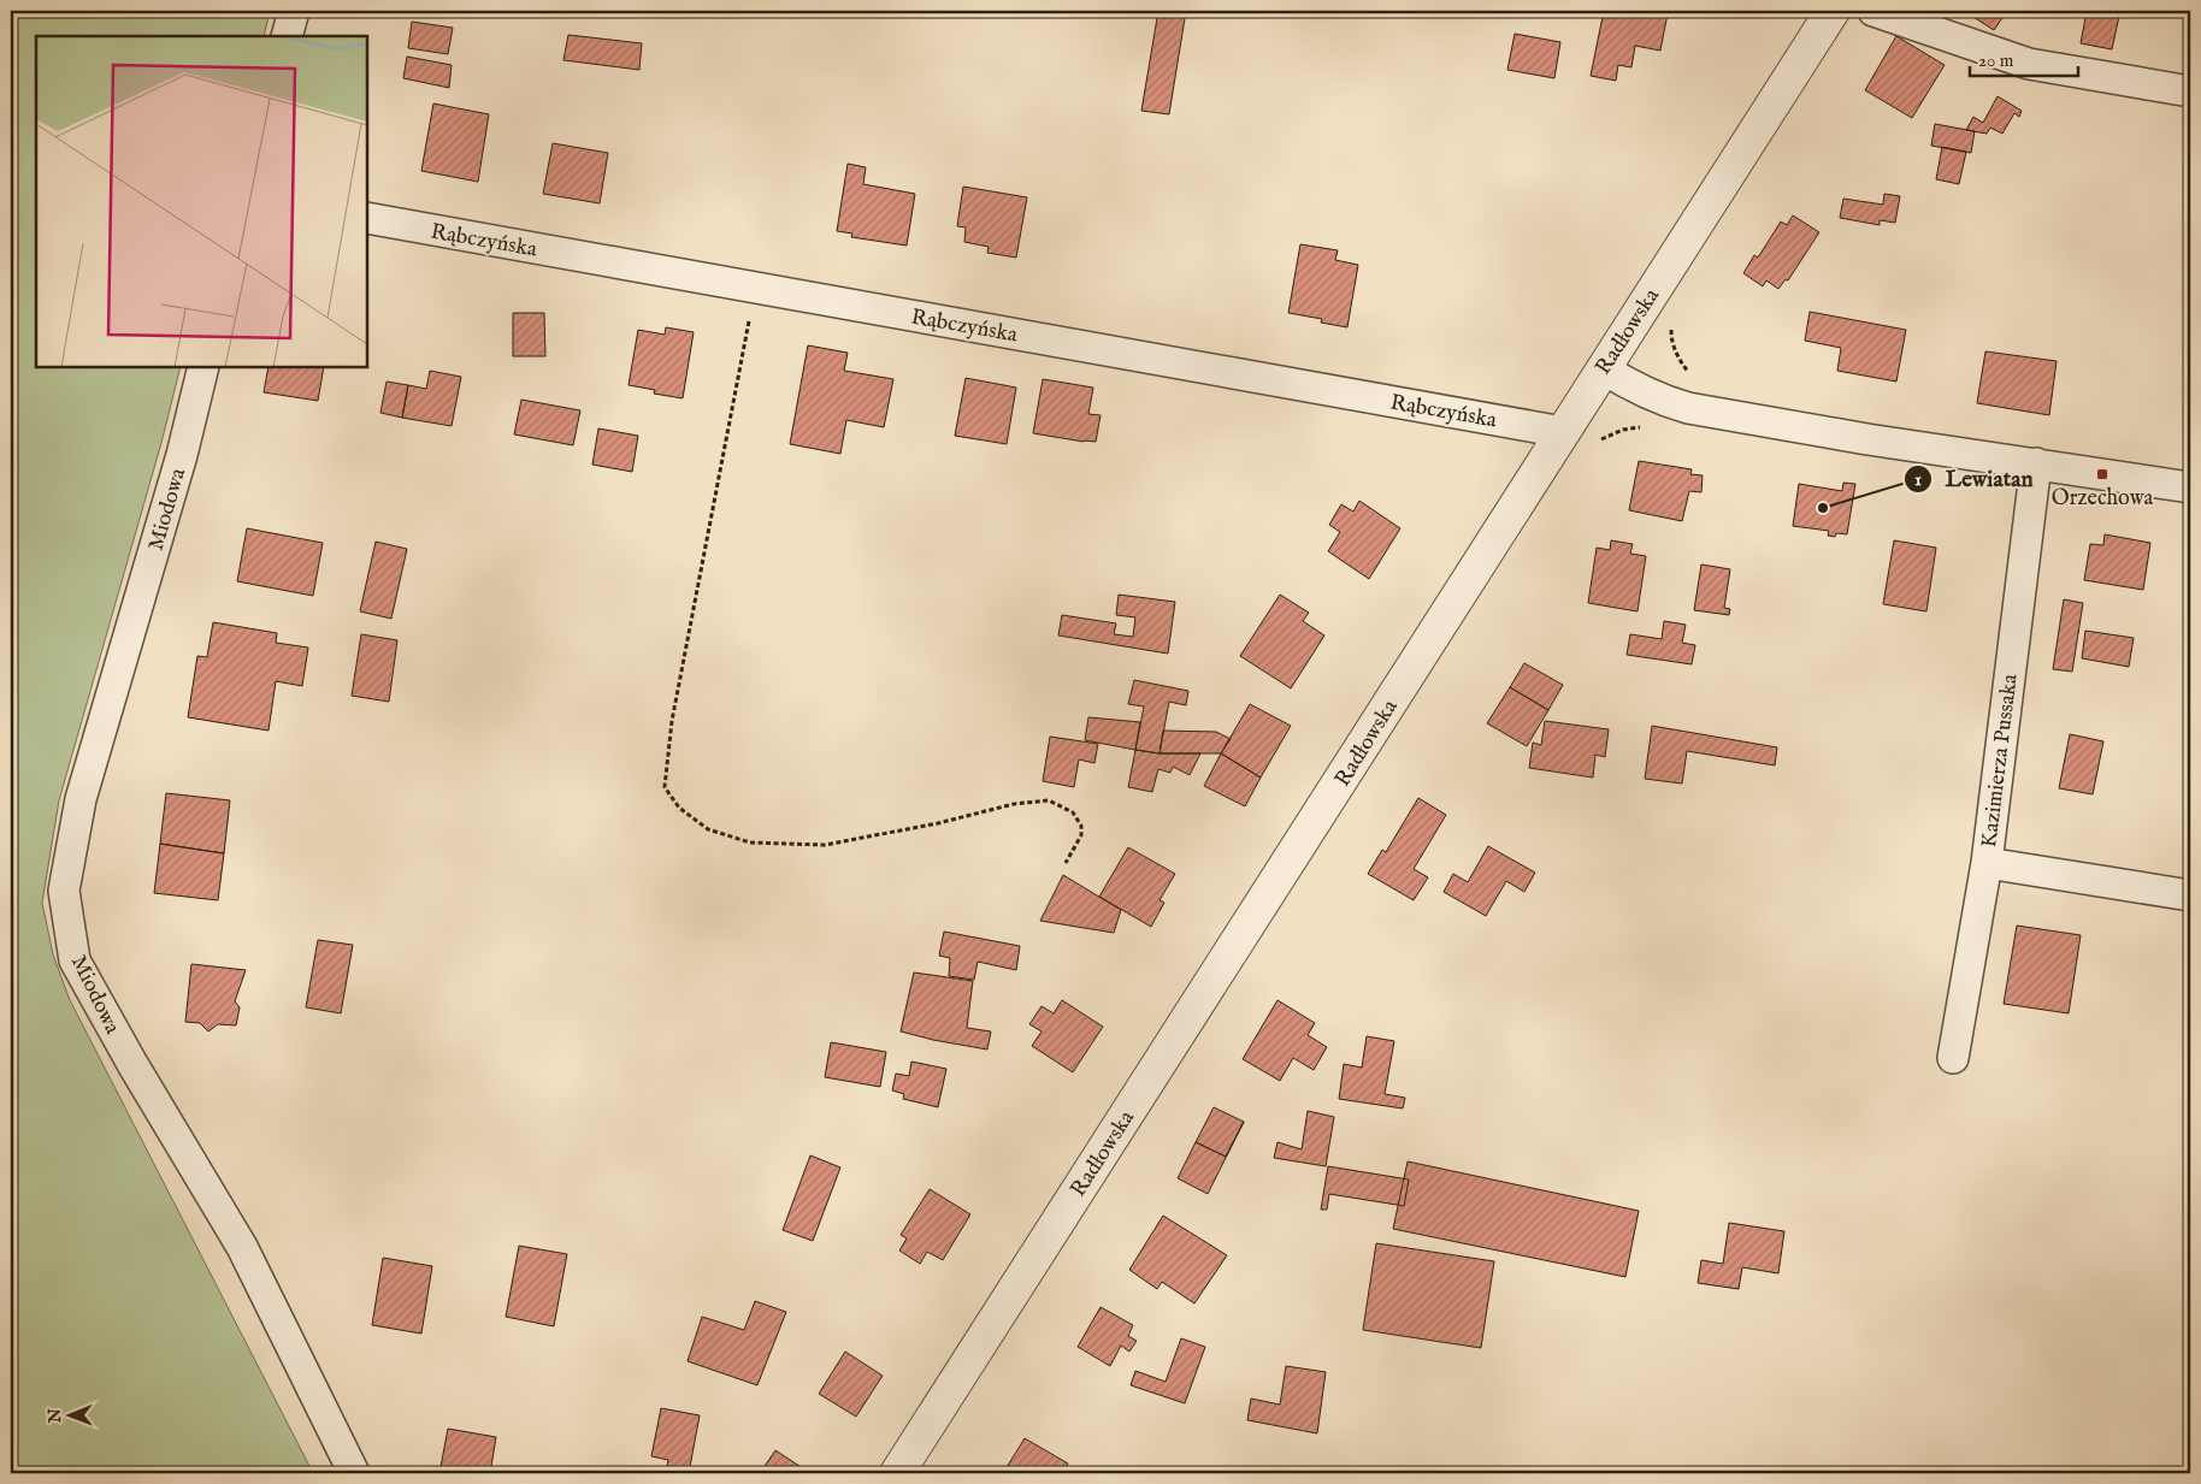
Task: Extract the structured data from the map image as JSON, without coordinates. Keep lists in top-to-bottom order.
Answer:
{
  "streets": {
    "street": [
      "Rąbczyńska",
      "Radłowska",
      "Miodowa",
      "Kazimierza Pussaka"
    ]
  },
  "crossings": [
    ["Rąbczyńska", "Radłowska"]
  ],
  "places": {
    "transit": ["Orzechowa"],
    "other": ["Lewiatan"]
  },
  "scale_bar": "20 m",
  "north": "left"
}
